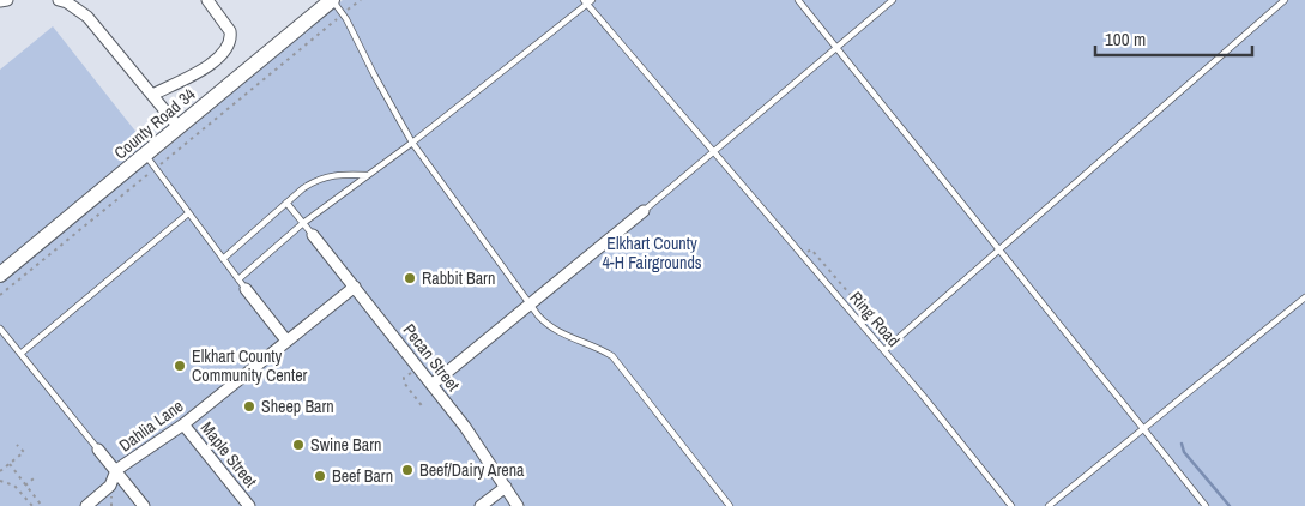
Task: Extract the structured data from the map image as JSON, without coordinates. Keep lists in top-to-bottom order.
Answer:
{
  "streets": {
    "street": [
      "County Road 34",
      "Pecan Street",
      "Dahlia Lane",
      "Maple Street"
    ],
    "lane": ["Ring Road"]
  },
  "crossings": [
    ["Pecan Street", "Dahlia Lane"],
    ["Dahlia Lane", "Maple Street"]
  ],
  "parks": ["Elkhart County 4-H Fairgrounds"],
  "places": [
    "Rabbit Barn",
    "Elkhart County Community Center",
    "Sheep Barn",
    "Swine Barn",
    "Beef/Dairy Arena",
    "Beef Barn"
  ],
  "scale_bar": "100 m"
}
